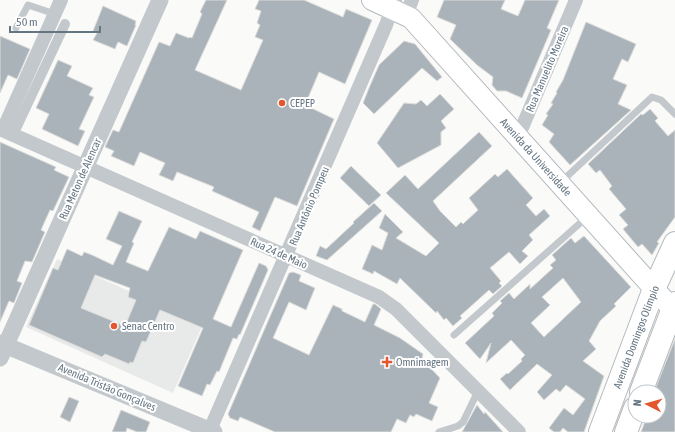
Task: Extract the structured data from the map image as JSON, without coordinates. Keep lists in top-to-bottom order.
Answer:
{
  "streets": {
    "main road": ["Avenida da Universidade", "Avenida Domingos Olímpio"],
    "street": [
      "Rua Manuelito Moreira",
      "Rua Meton de Alencar",
      "Rua Antônio Pompeu",
      "Rua 24 de Maio",
      "Avenida Tristão Gonçalves"
    ]
  },
  "crossings": [
    ["Rua Manuelito Moreira", "Avenida da Universidade"],
    ["Avenida da Universidade", "Rua Antônio Pompeu"],
    ["Avenida da Universidade", "Avenida Domingos Olímpio"],
    ["Rua Meton de Alencar", "Rua 24 de Maio"],
    ["Rua Meton de Alencar", "Avenida Tristão Gonçalves"],
    ["Rua Antônio Pompeu", "Rua 24 de Maio"],
    ["Rua Antônio Pompeu", "Avenida Tristão Gonçalves"]
  ],
  "places": {
    "other": ["CEPEP", "Senac Centro"],
    "health": ["Omnimagem"]
  },
  "scale_bar": "50 m",
  "north": "left"
}
